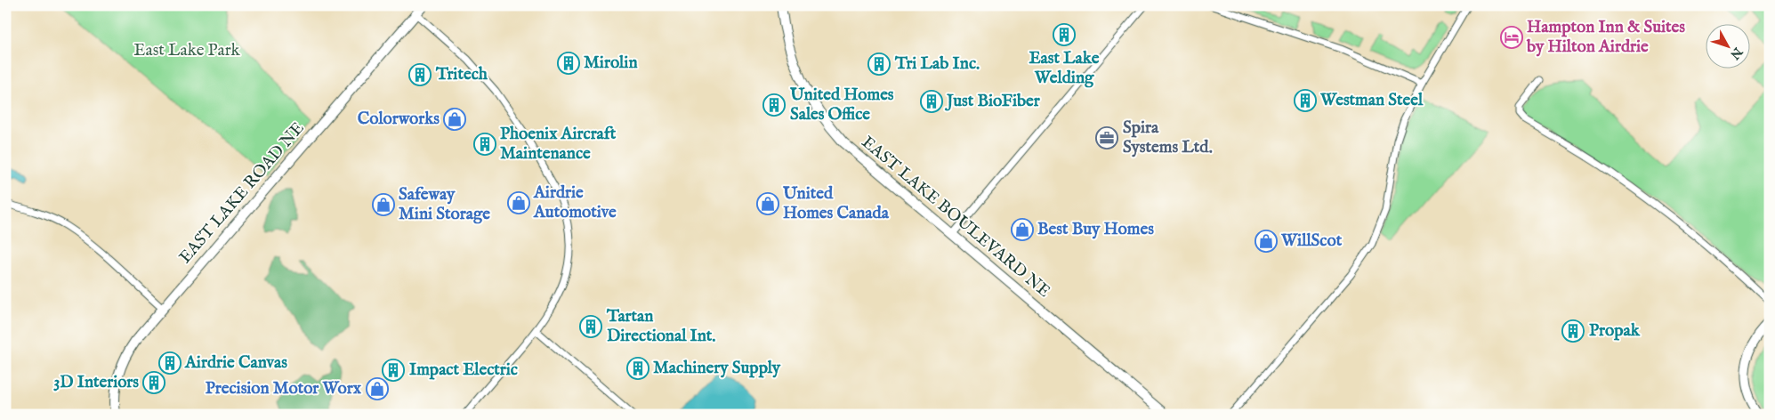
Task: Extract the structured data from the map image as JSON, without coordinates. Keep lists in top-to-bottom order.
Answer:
{
  "streets": {
    "street": ["EAST LAKE ROAD NE", "EAST LAKE BOULEVARD NE"]
  },
  "parks": ["East Lake Park"],
  "places": {
    "building": [
      "East Lake Welding",
      "Mirolin",
      "Tri Lab Inc.",
      "Tritech",
      "Westman Steel",
      "Just BioFiber",
      "United Homes Sales Office",
      "Phoenix Aircraft Maintenance",
      "Tartan Directional Int.",
      "Propak",
      "Airdrie Canvas",
      "Machinery Supply",
      "Impact Electric",
      "3D Interiors"
    ],
    "hotel": ["Hampton Inn & Suites by Hilton Airdrie"],
    "shop": [
      "Colorworks",
      "Airdrie Automotive",
      "United Homes Canada",
      "Safeway Mini Storage",
      "Best Buy Homes",
      "WillScot",
      "Precision Motor Worx"
    ],
    "office": ["Spira Systems Ltd."]
  },
  "north": "bottom right"
}
